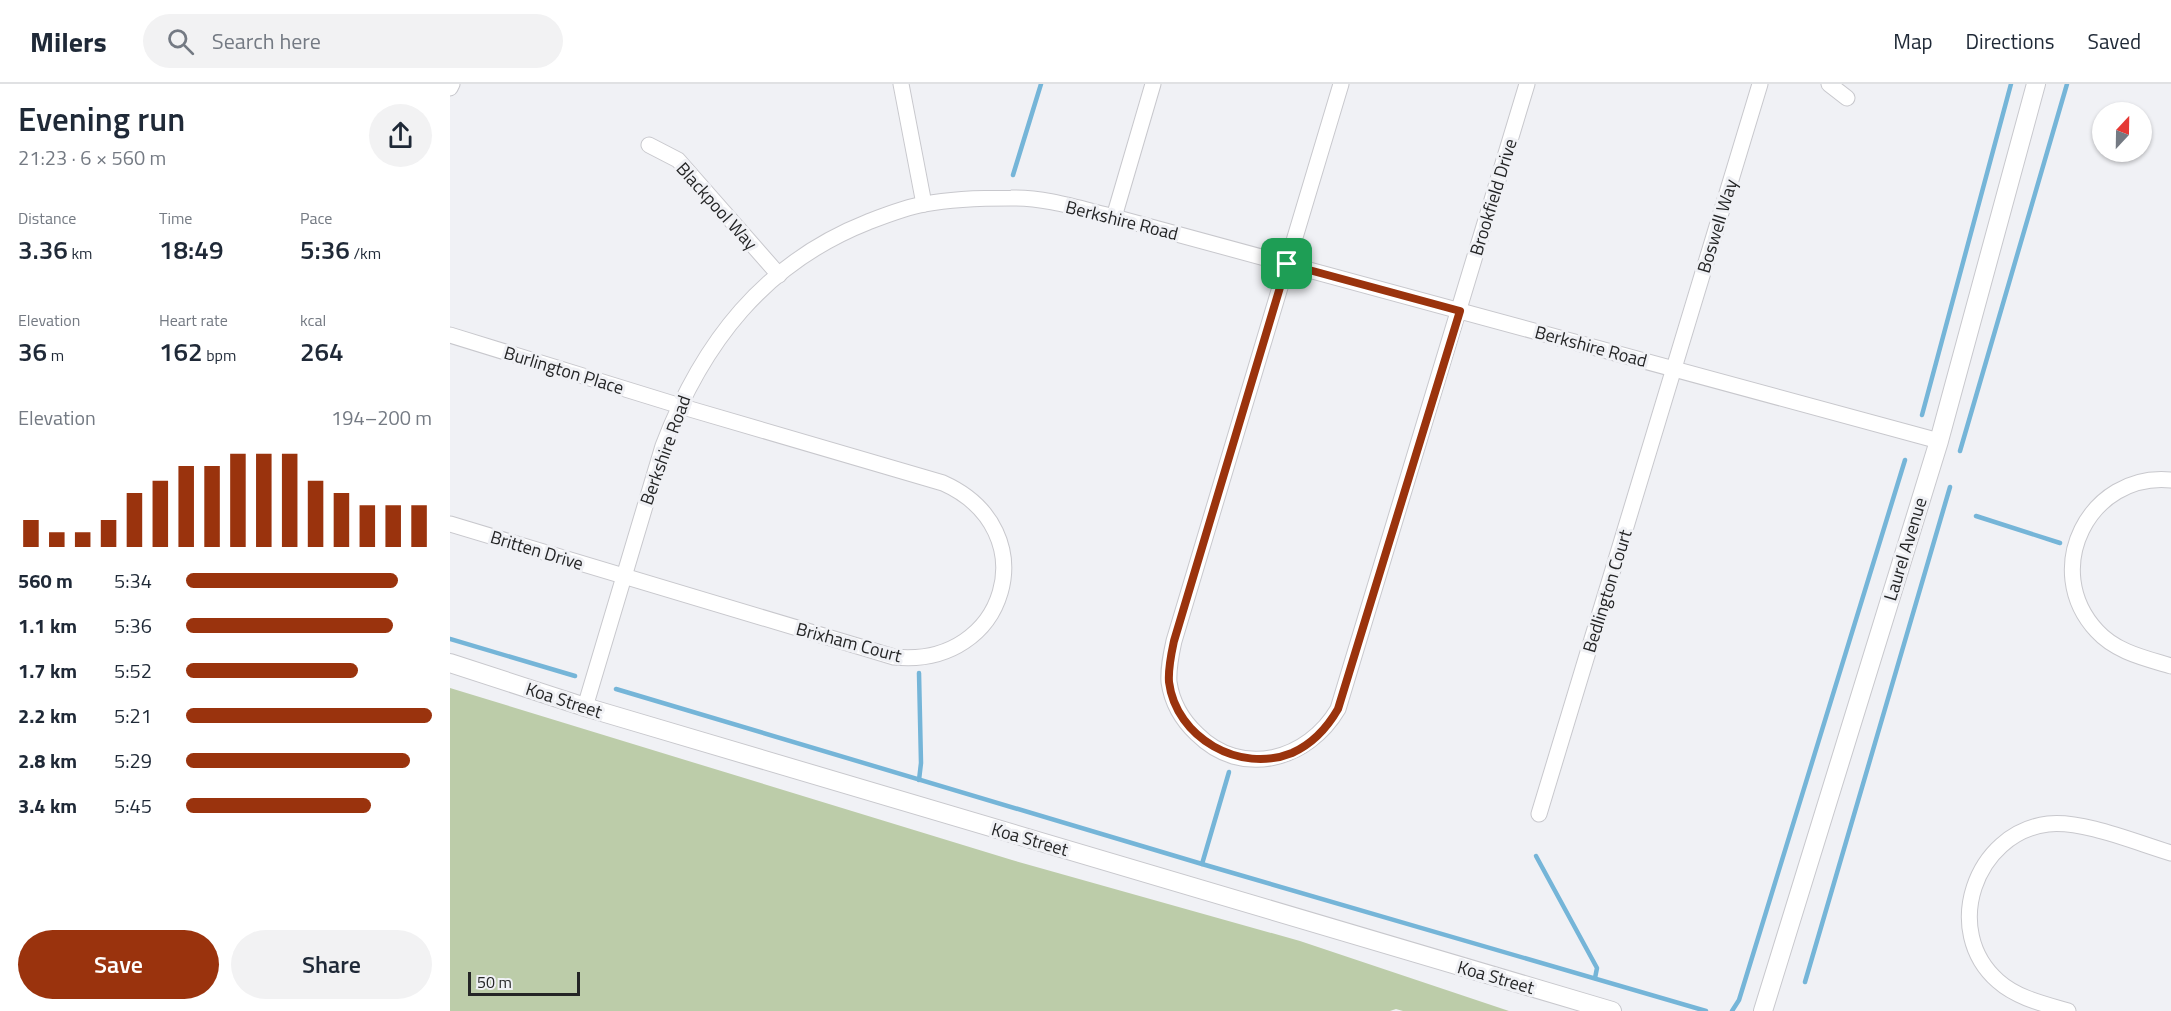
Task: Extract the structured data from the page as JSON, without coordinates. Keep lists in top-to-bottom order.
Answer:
{
  "streets": {
    "main road": ["Laurel Avenue", "Koa Street"],
    "street": [
      "Brookfield Drive",
      "Blackpool Way",
      "Berkshire Road",
      "Boswell Way",
      "Burlington Place",
      "Britten Drive",
      "Bedlington Court",
      "Brixham Court"
    ]
  },
  "crossings": [
    ["Brookfield Drive", "Berkshire Road"],
    ["Blackpool Way", "Berkshire Road"],
    ["Berkshire Road", "Boswell Way"],
    ["Berkshire Road", "Burlington Place"],
    ["Berkshire Road", "Laurel Avenue"],
    ["Berkshire Road", "Britten Drive"],
    ["Berkshire Road", "Bedlington Court"],
    ["Berkshire Road", "Brixham Court"],
    ["Berkshire Road", "Koa Street"],
    ["Boswell Way", "Bedlington Court"],
    ["Burlington Place", "Brixham Court"],
    ["Britten Drive", "Brixham Court"]
  ],
  "scale_bar": "50 m",
  "north": "top",
  "page": {
    "header": "Milers",
    "search": "Search here",
    "nav": ["Map", "Directions", "Saved"],
    "heading": ["Evening run", "21:23 · 6 × 560 m"],
    "stats": [
      ["Distance", "3.36 km"],
      ["Time", "18:49"],
      ["Pace", "5:36 /km"],
      ["Elevation", "36 m"],
      ["Heart rate", "162 bpm"],
      ["kcal", "264"]
    ],
    "chart": ["Elevation", "194–200 m"],
    "list": [
      {
        "name": "560 m",
        "note": "5:34"
      },
      {
        "name": "1.1 km",
        "note": "5:36"
      },
      {
        "name": "1.7 km",
        "note": "5:52"
      },
      {
        "name": "2.2 km",
        "note": "5:21"
      },
      {
        "name": "2.8 km",
        "note": "5:29"
      },
      {
        "name": "3.4 km",
        "note": "5:45"
      }
    ],
    "buttons": ["Save", "Share"],
    "scale": "50 m"
  }
}
